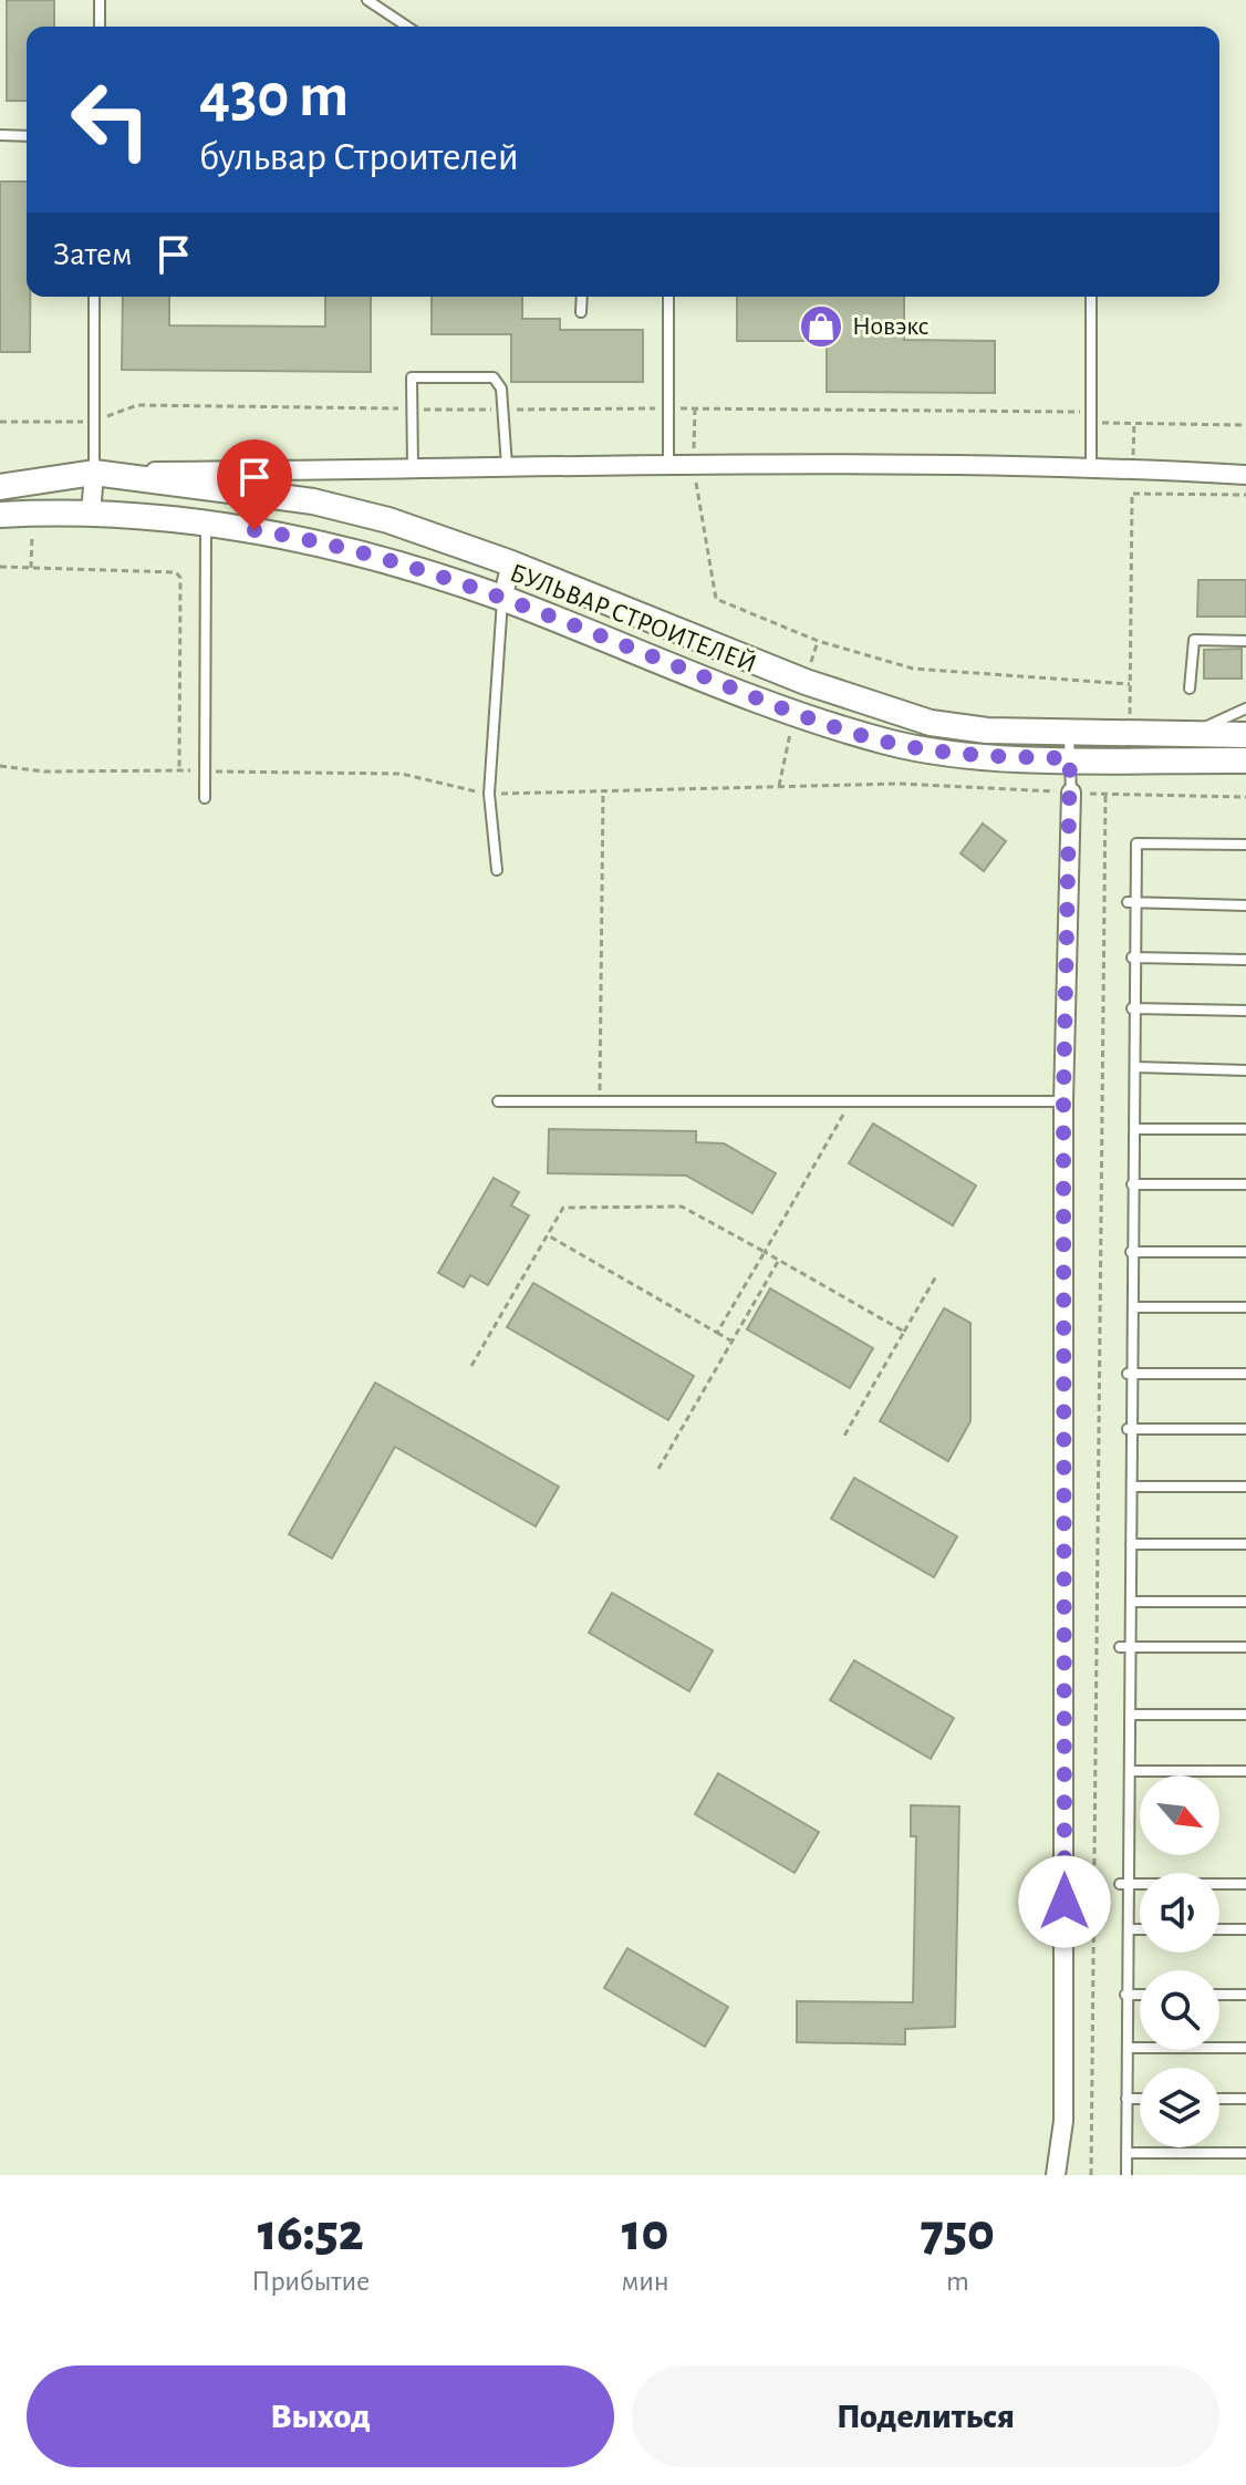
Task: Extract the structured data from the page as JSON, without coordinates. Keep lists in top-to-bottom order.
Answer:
{
  "streets": {
    "main road": ["БУЛЬВАР СТРОИТЕЛЕЙ"]
  },
  "places": {
    "shop": ["Новэкс"]
  },
  "north": "bottom right",
  "page": {
    "turn": ["430 m", "бульвар Строителей"],
    "then": "Затем",
    "eta": [
      "16:52",
      "Прибытие",
      "10",
      "мин",
      "750",
      "m"
    ],
    "buttons": ["Выход", "Поделиться"]
  }
}
